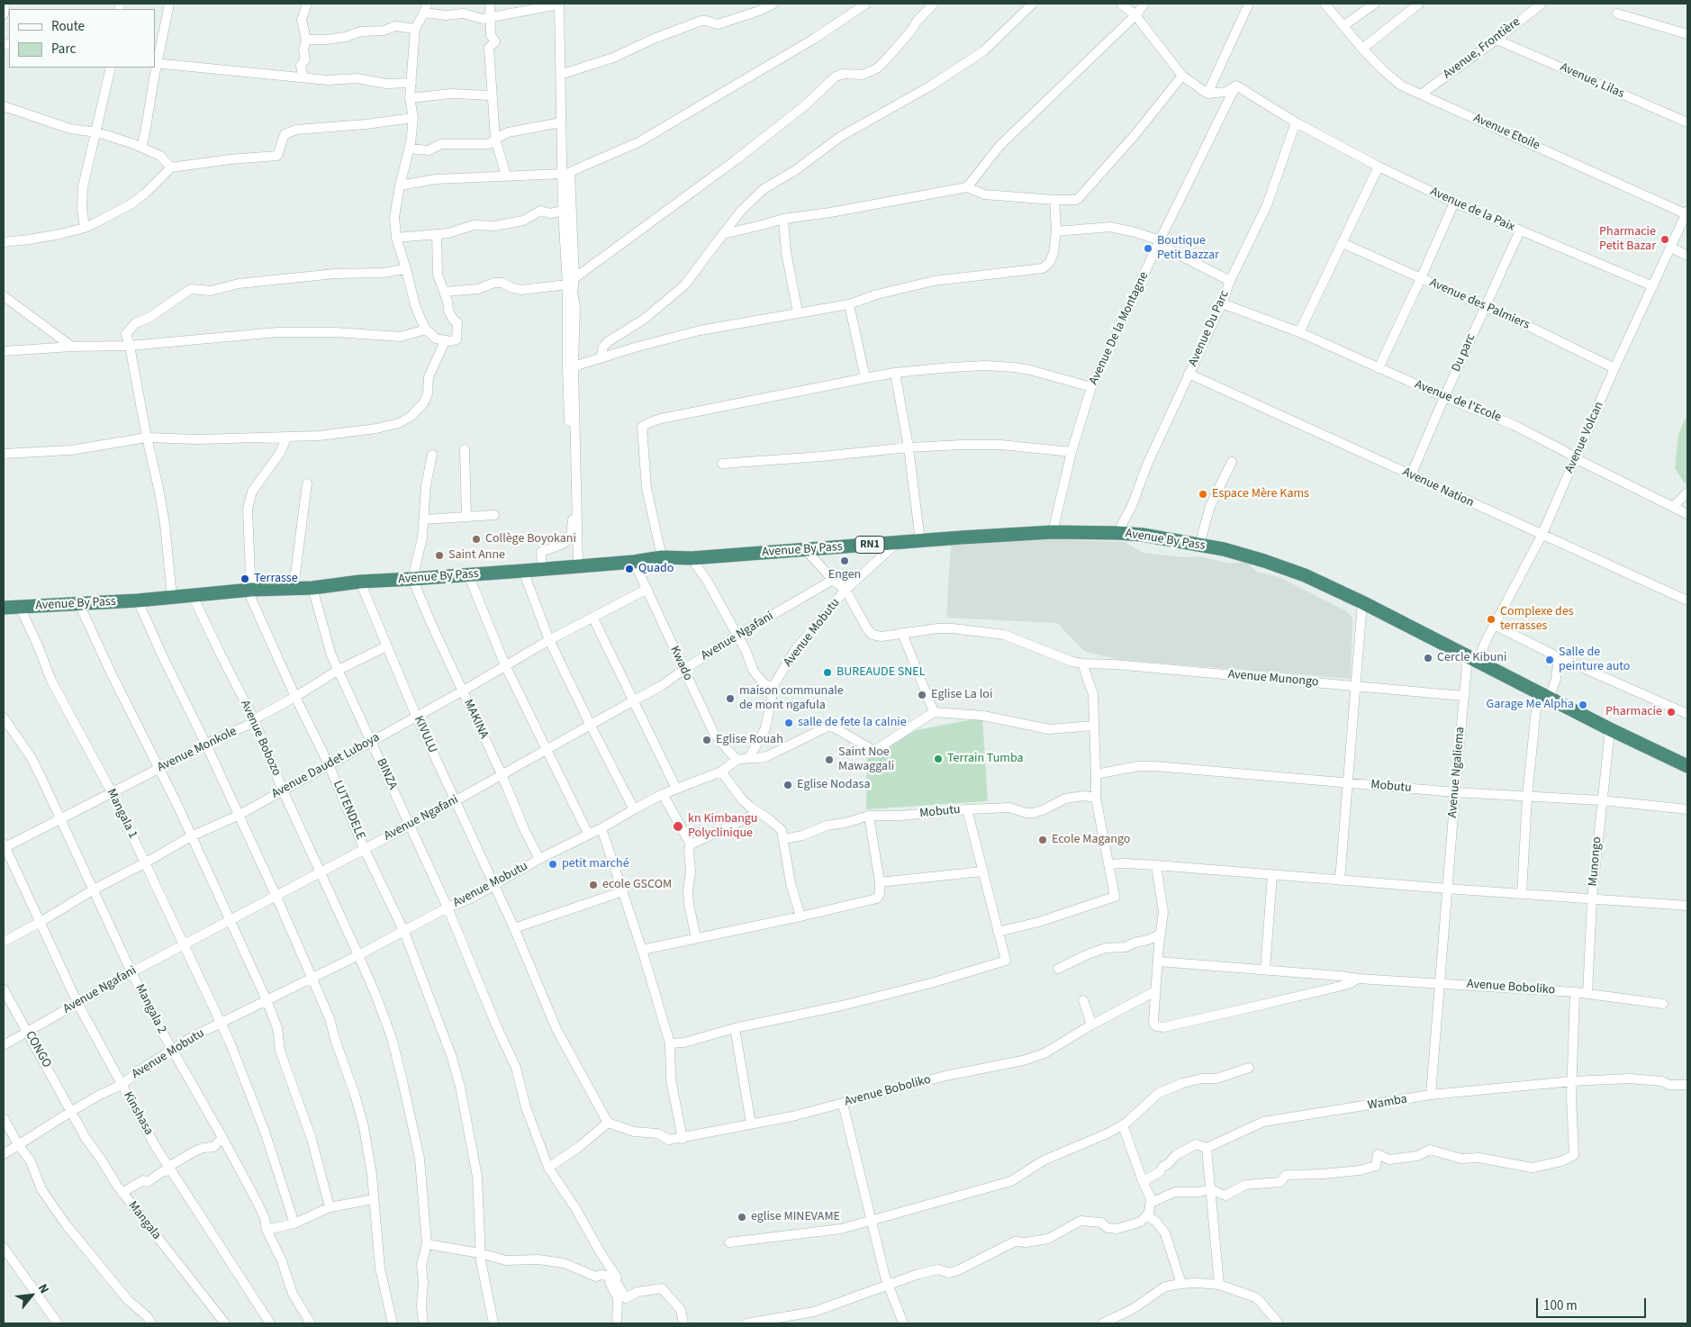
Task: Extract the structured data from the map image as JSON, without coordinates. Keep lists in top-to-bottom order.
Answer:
{
  "streets": {
    "highway": ["Avenue By Pass", "RN1"],
    "street": [
      "Avenue, Frontière",
      "Avenue, Lilas",
      "Avenue Etoile",
      "Avenue de la Paix",
      "Avenue des Palmiers",
      "Avenue De la Montagne",
      "Avenue Du Parc",
      "Du parc",
      "Avenue de l'Ecole",
      "Avenue Volcan",
      "Avenue Nation",
      "Avenue Mobutu",
      "Avenue Ngafani",
      "Kwado",
      "Avenue Munongo",
      "MAKINA",
      "KIVULU",
      "Avenue Bobozo",
      "Avenue Monkole",
      "Avenue Daudet Luboya",
      "Avenue Ngaliema",
      "BINZA",
      "Mobutu",
      "LUTENDELE",
      "Mangala 1",
      "Munongo",
      "Avenue Boboliko",
      "Mangala 2",
      "CONGO",
      "Wamba",
      "Kinshasa",
      "Mangala"
    ]
  },
  "crossings": [
    ["Avenue, Frontière", "Avenue, Lilas"],
    ["Avenue, Frontière", "Avenue Etoile"],
    ["Avenue Etoile", "Avenue Volcan"],
    ["Avenue de la Paix", "Avenue De la Montagne"],
    ["Avenue de la Paix", "Avenue Du Parc"],
    ["Avenue de la Paix", "Du parc"],
    ["Avenue de la Paix", "Avenue Volcan"],
    ["Avenue des Palmiers", "Du parc"],
    ["Avenue des Palmiers", "Avenue Volcan"],
    ["Avenue De la Montagne", "Avenue By Pass"],
    ["Avenue Du Parc", "Avenue de l'Ecole"],
    ["Avenue Du Parc", "Avenue Nation"],
    ["Avenue Du Parc", "Avenue By Pass"],
    ["Du parc", "Avenue de l'Ecole"],
    ["Du parc", "Avenue Nation"],
    ["Avenue de l'Ecole", "Avenue Volcan"],
    ["Avenue Volcan", "Avenue Nation"],
    ["Avenue Volcan", "Avenue By Pass"],
    ["Avenue Volcan", "Avenue Ngaliema"],
    ["Avenue By Pass", "Avenue Mobutu"],
    ["Avenue By Pass", "Kwado"],
    ["Avenue By Pass", "MAKINA"],
    ["Avenue By Pass", "KIVULU"],
    ["Avenue By Pass", "Avenue Bobozo"],
    ["Avenue By Pass", "Avenue Ngaliema"],
    ["Avenue By Pass", "BINZA"],
    ["Avenue By Pass", "LUTENDELE"],
    ["Avenue By Pass", "Mangala 1"],
    ["Avenue By Pass", "Munongo"],
    ["Avenue Mobutu", "Kwado"],
    ["Avenue Mobutu", "Avenue Munongo"],
    ["Avenue Mobutu", "MAKINA"],
    ["Avenue Mobutu", "KIVULU"],
    ["Avenue Mobutu", "Avenue Bobozo"],
    ["Avenue Mobutu", "BINZA"],
    ["Avenue Mobutu", "LUTENDELE"],
    ["Avenue Mobutu", "Mangala 1"],
    ["Avenue Mobutu", "Mangala 2"],
    ["Avenue Mobutu", "CONGO"],
    ["Avenue Mobutu", "Kinshasa"],
    ["Avenue Mobutu", "Mangala"],
    ["Avenue Ngafani", "Kwado"],
    ["Avenue Ngafani", "MAKINA"],
    ["Avenue Ngafani", "KIVULU"],
    ["Avenue Ngafani", "Avenue Bobozo"],
    ["Avenue Ngafani", "BINZA"],
    ["Avenue Ngafani", "LUTENDELE"],
    ["Avenue Ngafani", "Mangala 1"],
    ["Avenue Ngafani", "Mangala 2"],
    ["Avenue Ngafani", "CONGO"],
    ["Avenue Ngafani", "Kinshasa"],
    ["Kwado", "Avenue Daudet Luboya"],
    ["Avenue Munongo", "Avenue Ngaliema"],
    ["MAKINA", "Avenue Daudet Luboya"],
    ["KIVULU", "Avenue Monkole"],
    ["KIVULU", "Avenue Daudet Luboya"],
    ["KIVULU", "Avenue Boboliko"],
    ["Avenue Bobozo", "Avenue Monkole"],
    ["Avenue Bobozo", "Avenue Daudet Luboya"],
    ["Avenue Monkole", "BINZA"],
    ["Avenue Monkole", "LUTENDELE"],
    ["Avenue Monkole", "Mangala 1"],
    ["Avenue Monkole", "Mangala 2"],
    ["Avenue Monkole", "Kinshasa"],
    ["Avenue Daudet Luboya", "BINZA"],
    ["Avenue Daudet Luboya", "LUTENDELE"],
    ["Avenue Daudet Luboya", "Mangala 1"],
    ["Avenue Daudet Luboya", "Mangala 2"],
    ["Avenue Daudet Luboya", "Kinshasa"],
    ["Avenue Ngaliema", "Mobutu"],
    ["Avenue Ngaliema", "Avenue Boboliko"],
    ["Avenue Ngaliema", "Wamba"],
    ["BINZA", "LUTENDELE"],
    ["Mobutu", "Munongo"],
    ["Munongo", "Avenue Boboliko"],
    ["CONGO", "Mangala"]
  ],
  "places": [
    "Pharmacie Petit Bazar",
    "Boutique Petit Bazzar",
    "Espace Mère Kams",
    "Collège Boyokani",
    "Saint Anne",
    "Engen",
    "Quado",
    "Terrasse",
    "Complexe des terrasses",
    "Cercle Kibuni",
    "Salle de peinture auto",
    "BUREAUDE SNEL",
    "Eglise La loi",
    "maison communale de mont ngafula",
    "Garage Me Alpha",
    "Pharmacie",
    "salle de fete la calnie",
    "Eglise Rouah",
    "Terrain Tumba",
    "Saint Noe Mawaggali",
    "Eglise Nodasa",
    "kn Kimbangu Polyclinique",
    "Ecole Magango",
    "petit marché",
    "ecole GSCOM",
    "eglise MINEVAME"
  ],
  "legend": ["Route", "Parc"],
  "scale_bar": "100 m",
  "north": "top right"
}
